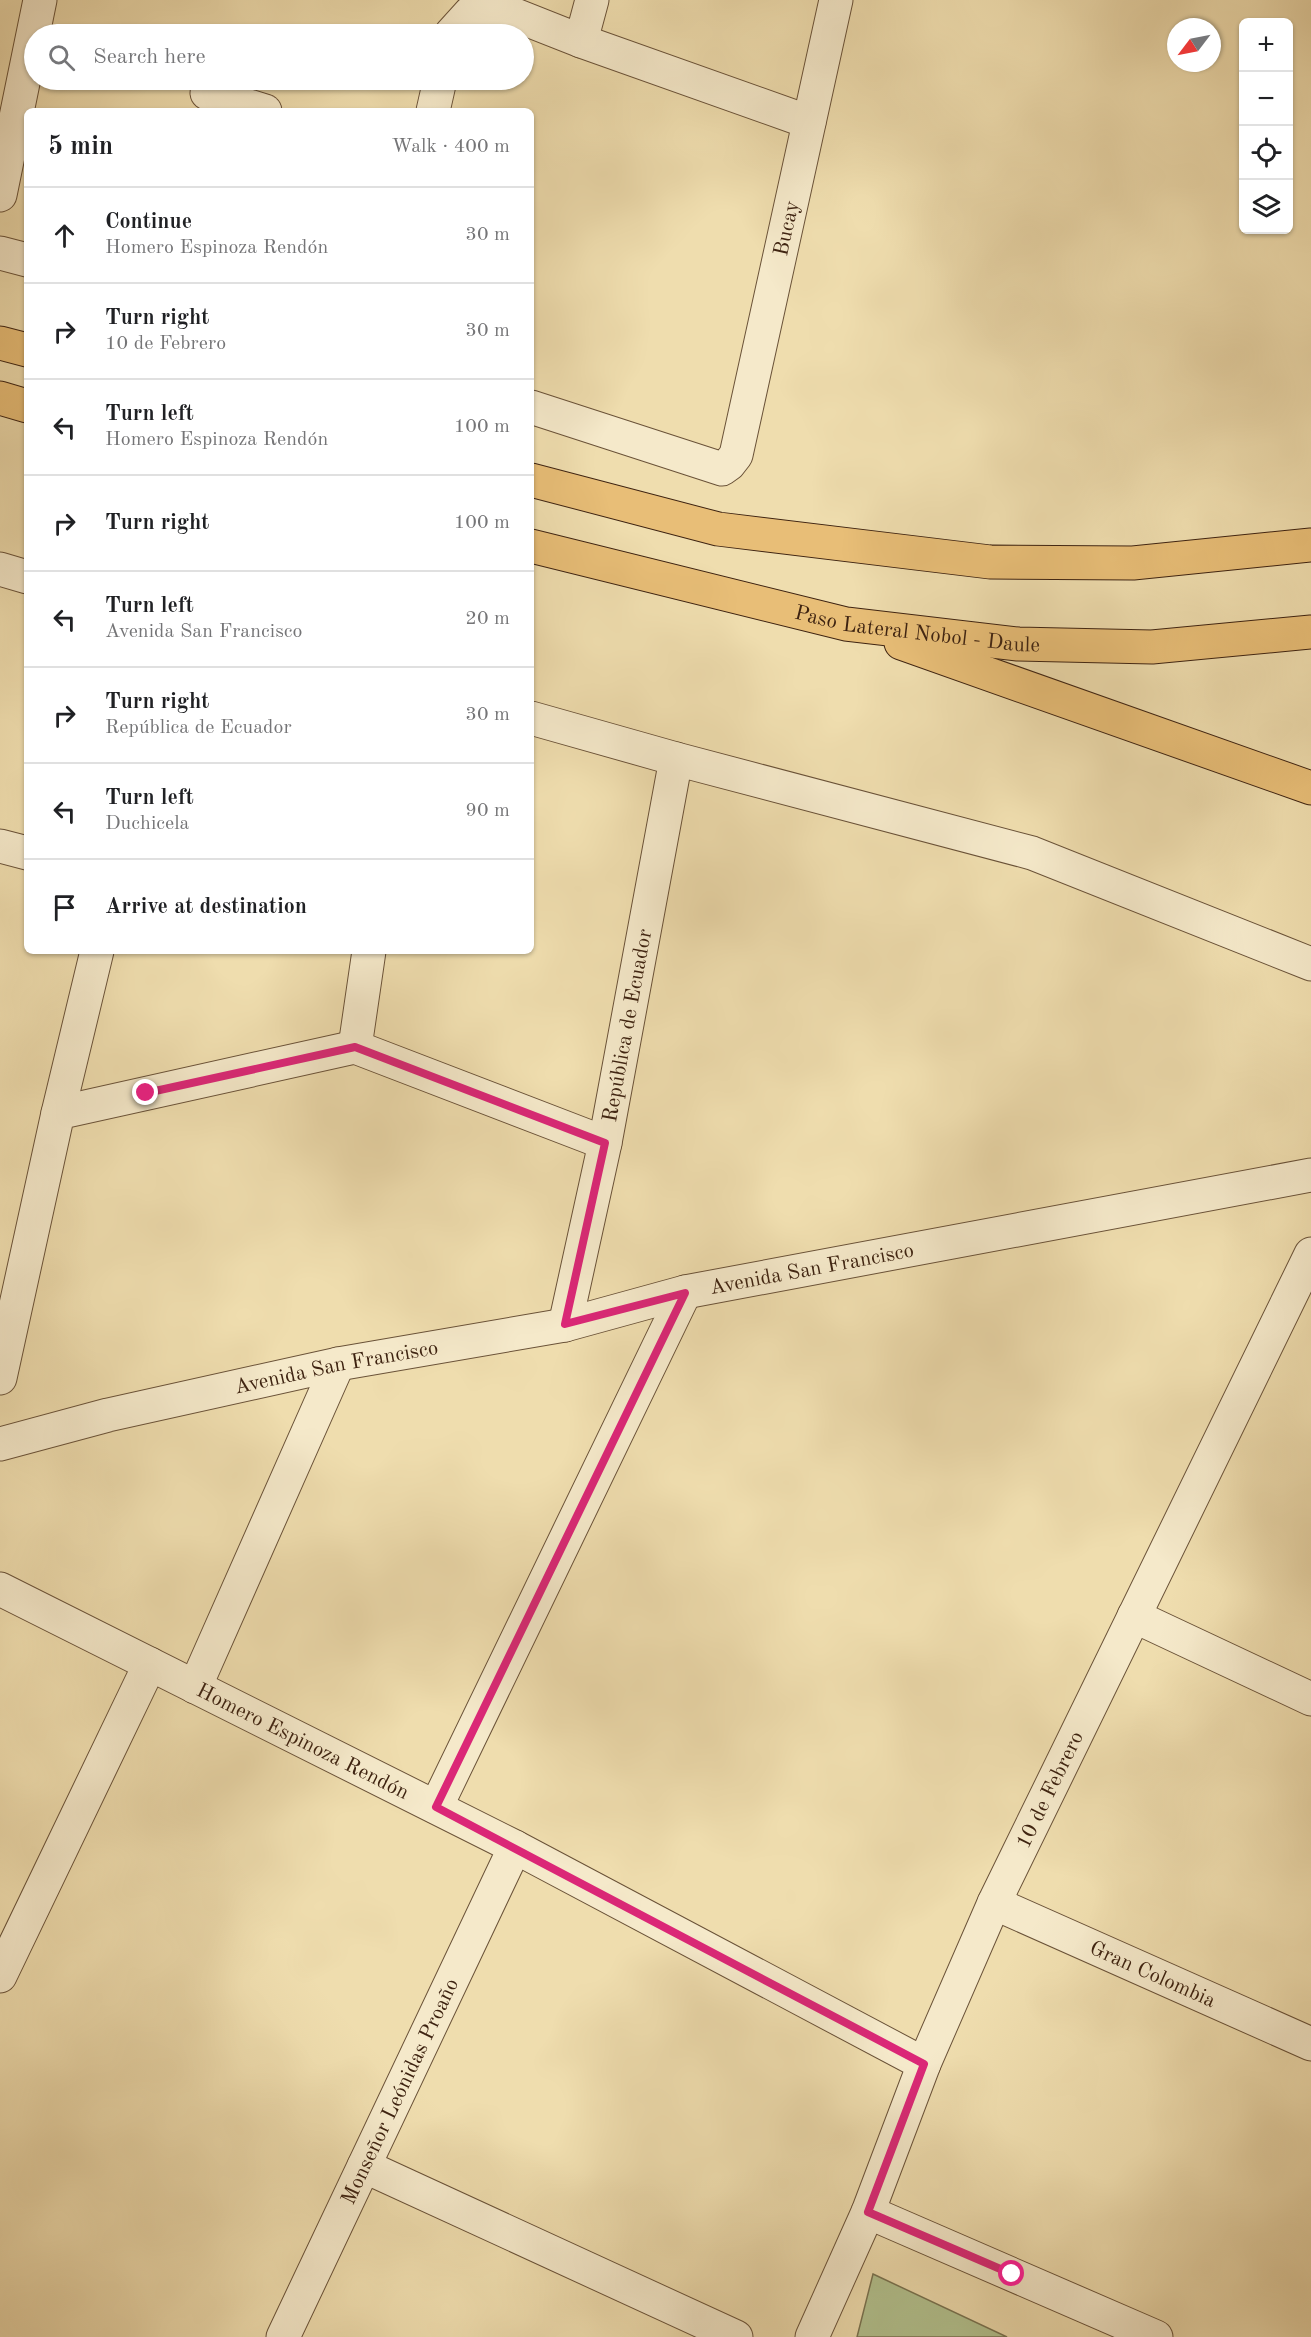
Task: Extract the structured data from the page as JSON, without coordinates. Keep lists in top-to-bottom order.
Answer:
{
  "streets": {
    "main road": ["Paso Lateral Nobol - Daule"],
    "street": [
      "Bucay",
      "República de Ecuador",
      "Avenida San Francisco",
      "Homero Espinoza Rendón",
      "10 de Febrero",
      "Gran Colombia",
      "Monseñor Leónidas Proaño"
    ]
  },
  "crossings": [
    ["República de Ecuador", "Avenida San Francisco"],
    ["Homero Espinoza Rendón", "10 de Febrero"],
    ["Homero Espinoza Rendón", "Monseñor Leónidas Proaño"],
    ["10 de Febrero", "Gran Colombia"]
  ],
  "north": "bottom left",
  "page": {
    "map_buttons": ["+", "−"],
    "search": "Search here",
    "heading": ["5 min", "Walk · 400 m"],
    "list": [
      ["Continue", "Homero Espinoza Rendón", "30 m"],
      ["Turn right", "10 de Febrero", "30 m"],
      ["Turn left", "Homero Espinoza Rendón", "100 m"],
      ["Turn right", "100 m"],
      ["Turn left", "Avenida San Francisco", "20 m"],
      ["Turn right", "República de Ecuador", "30 m"],
      ["Turn left", "Duchicela", "90 m"],
      "Arrive at destination"
    ]
  }
}
